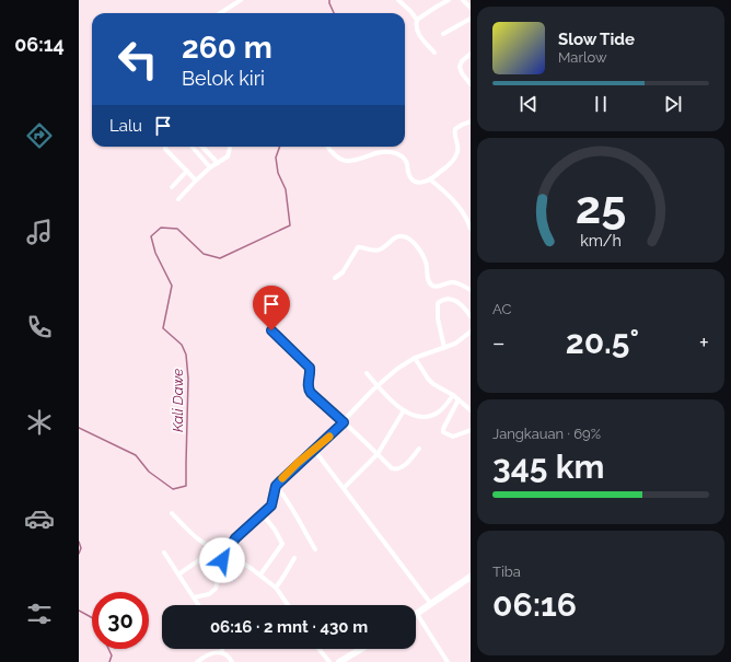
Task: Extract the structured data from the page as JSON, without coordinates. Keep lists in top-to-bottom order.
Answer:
{
  "water": ["Kali Dawe"],
  "page": {
    "tabs": "06:14",
    "turn": ["260 m", "Belok kiri"],
    "song": ["Slow Tide", "Marlow"],
    "then": "Lalu",
    "tile": [
      "AC",
      ["Jangkauan · 69%", "345 km"],
      ["Tiba", "06:16"]
    ],
    "heat": ["−", "20.5°", "+"],
    "limit": "30",
    "trip": "06:16 · 2 mnt · 430 m",
    "gauge": ["25", "km/h"]
  }
}
